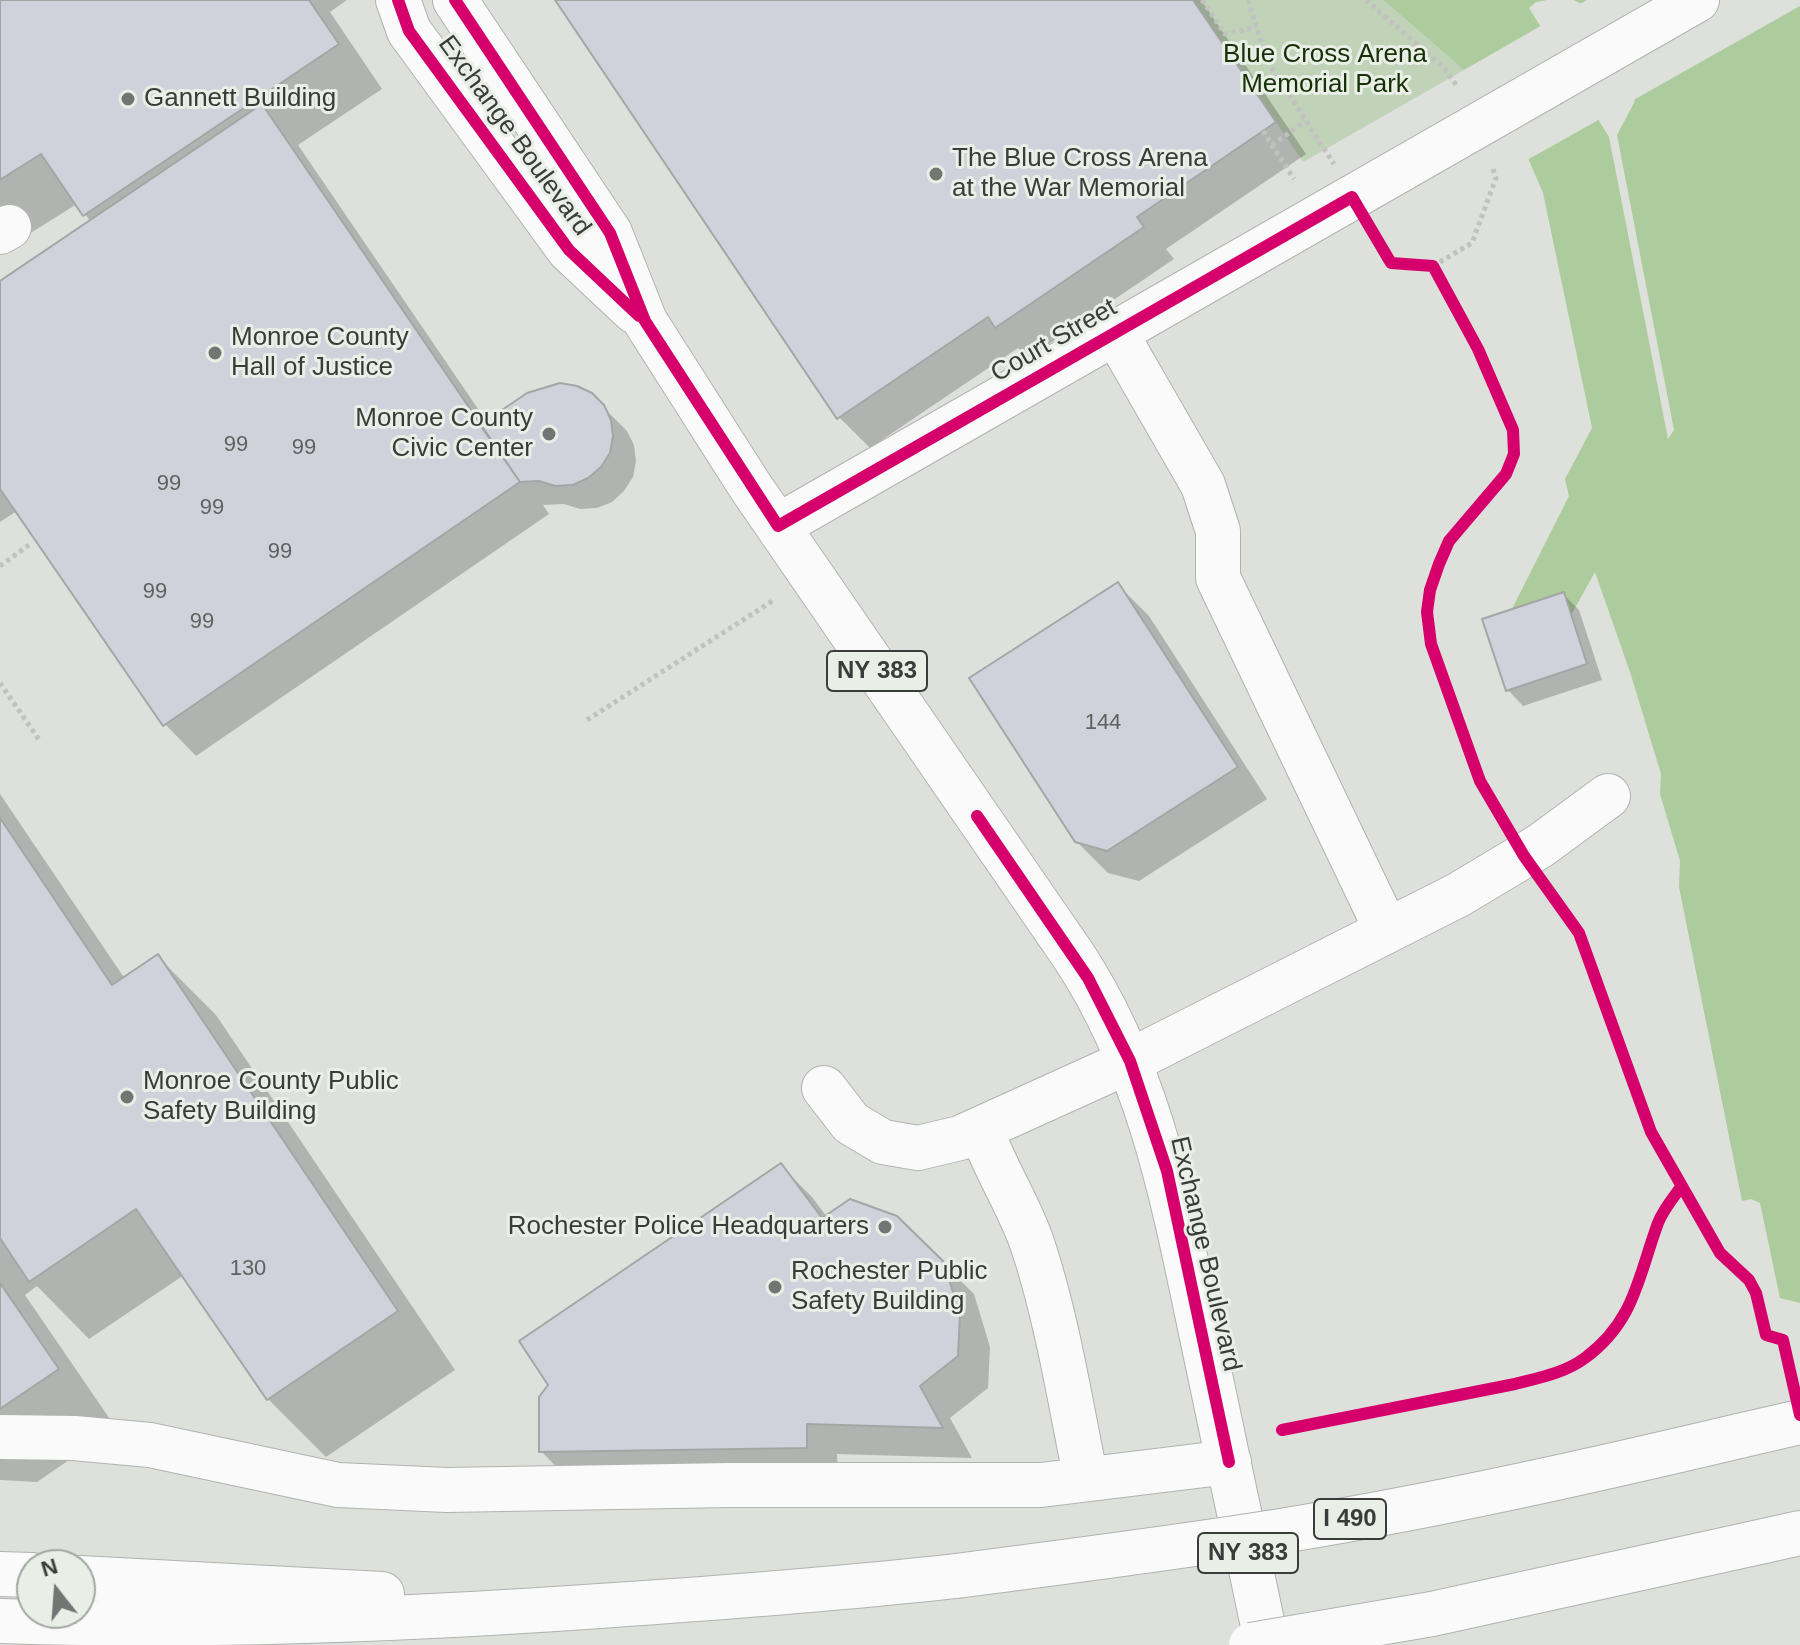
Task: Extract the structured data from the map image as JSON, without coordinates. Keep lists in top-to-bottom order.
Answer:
{
  "streets": {
    "main road": [
      "Exchange Boulevard",
      "Court Street",
      "NY 383",
      "I 490"
    ]
  },
  "crossings": [
    ["Exchange Boulevard", "Court Street"]
  ],
  "parks": ["Blue Cross Arena Memorial Park"],
  "places": [
    "Gannett Building",
    "The Blue Cross Arena at the War Memorial",
    "Monroe County Hall of Justice",
    "Monroe County Civic Center",
    "Monroe County Public Safety Building",
    "Rochester Police Headquarters",
    "Rochester Public Safety Building"
  ],
  "house_numbers": [
    "99",
    "99",
    "99",
    "99",
    "99",
    "99",
    "99",
    "144",
    "130"
  ],
  "north": "top"
}
